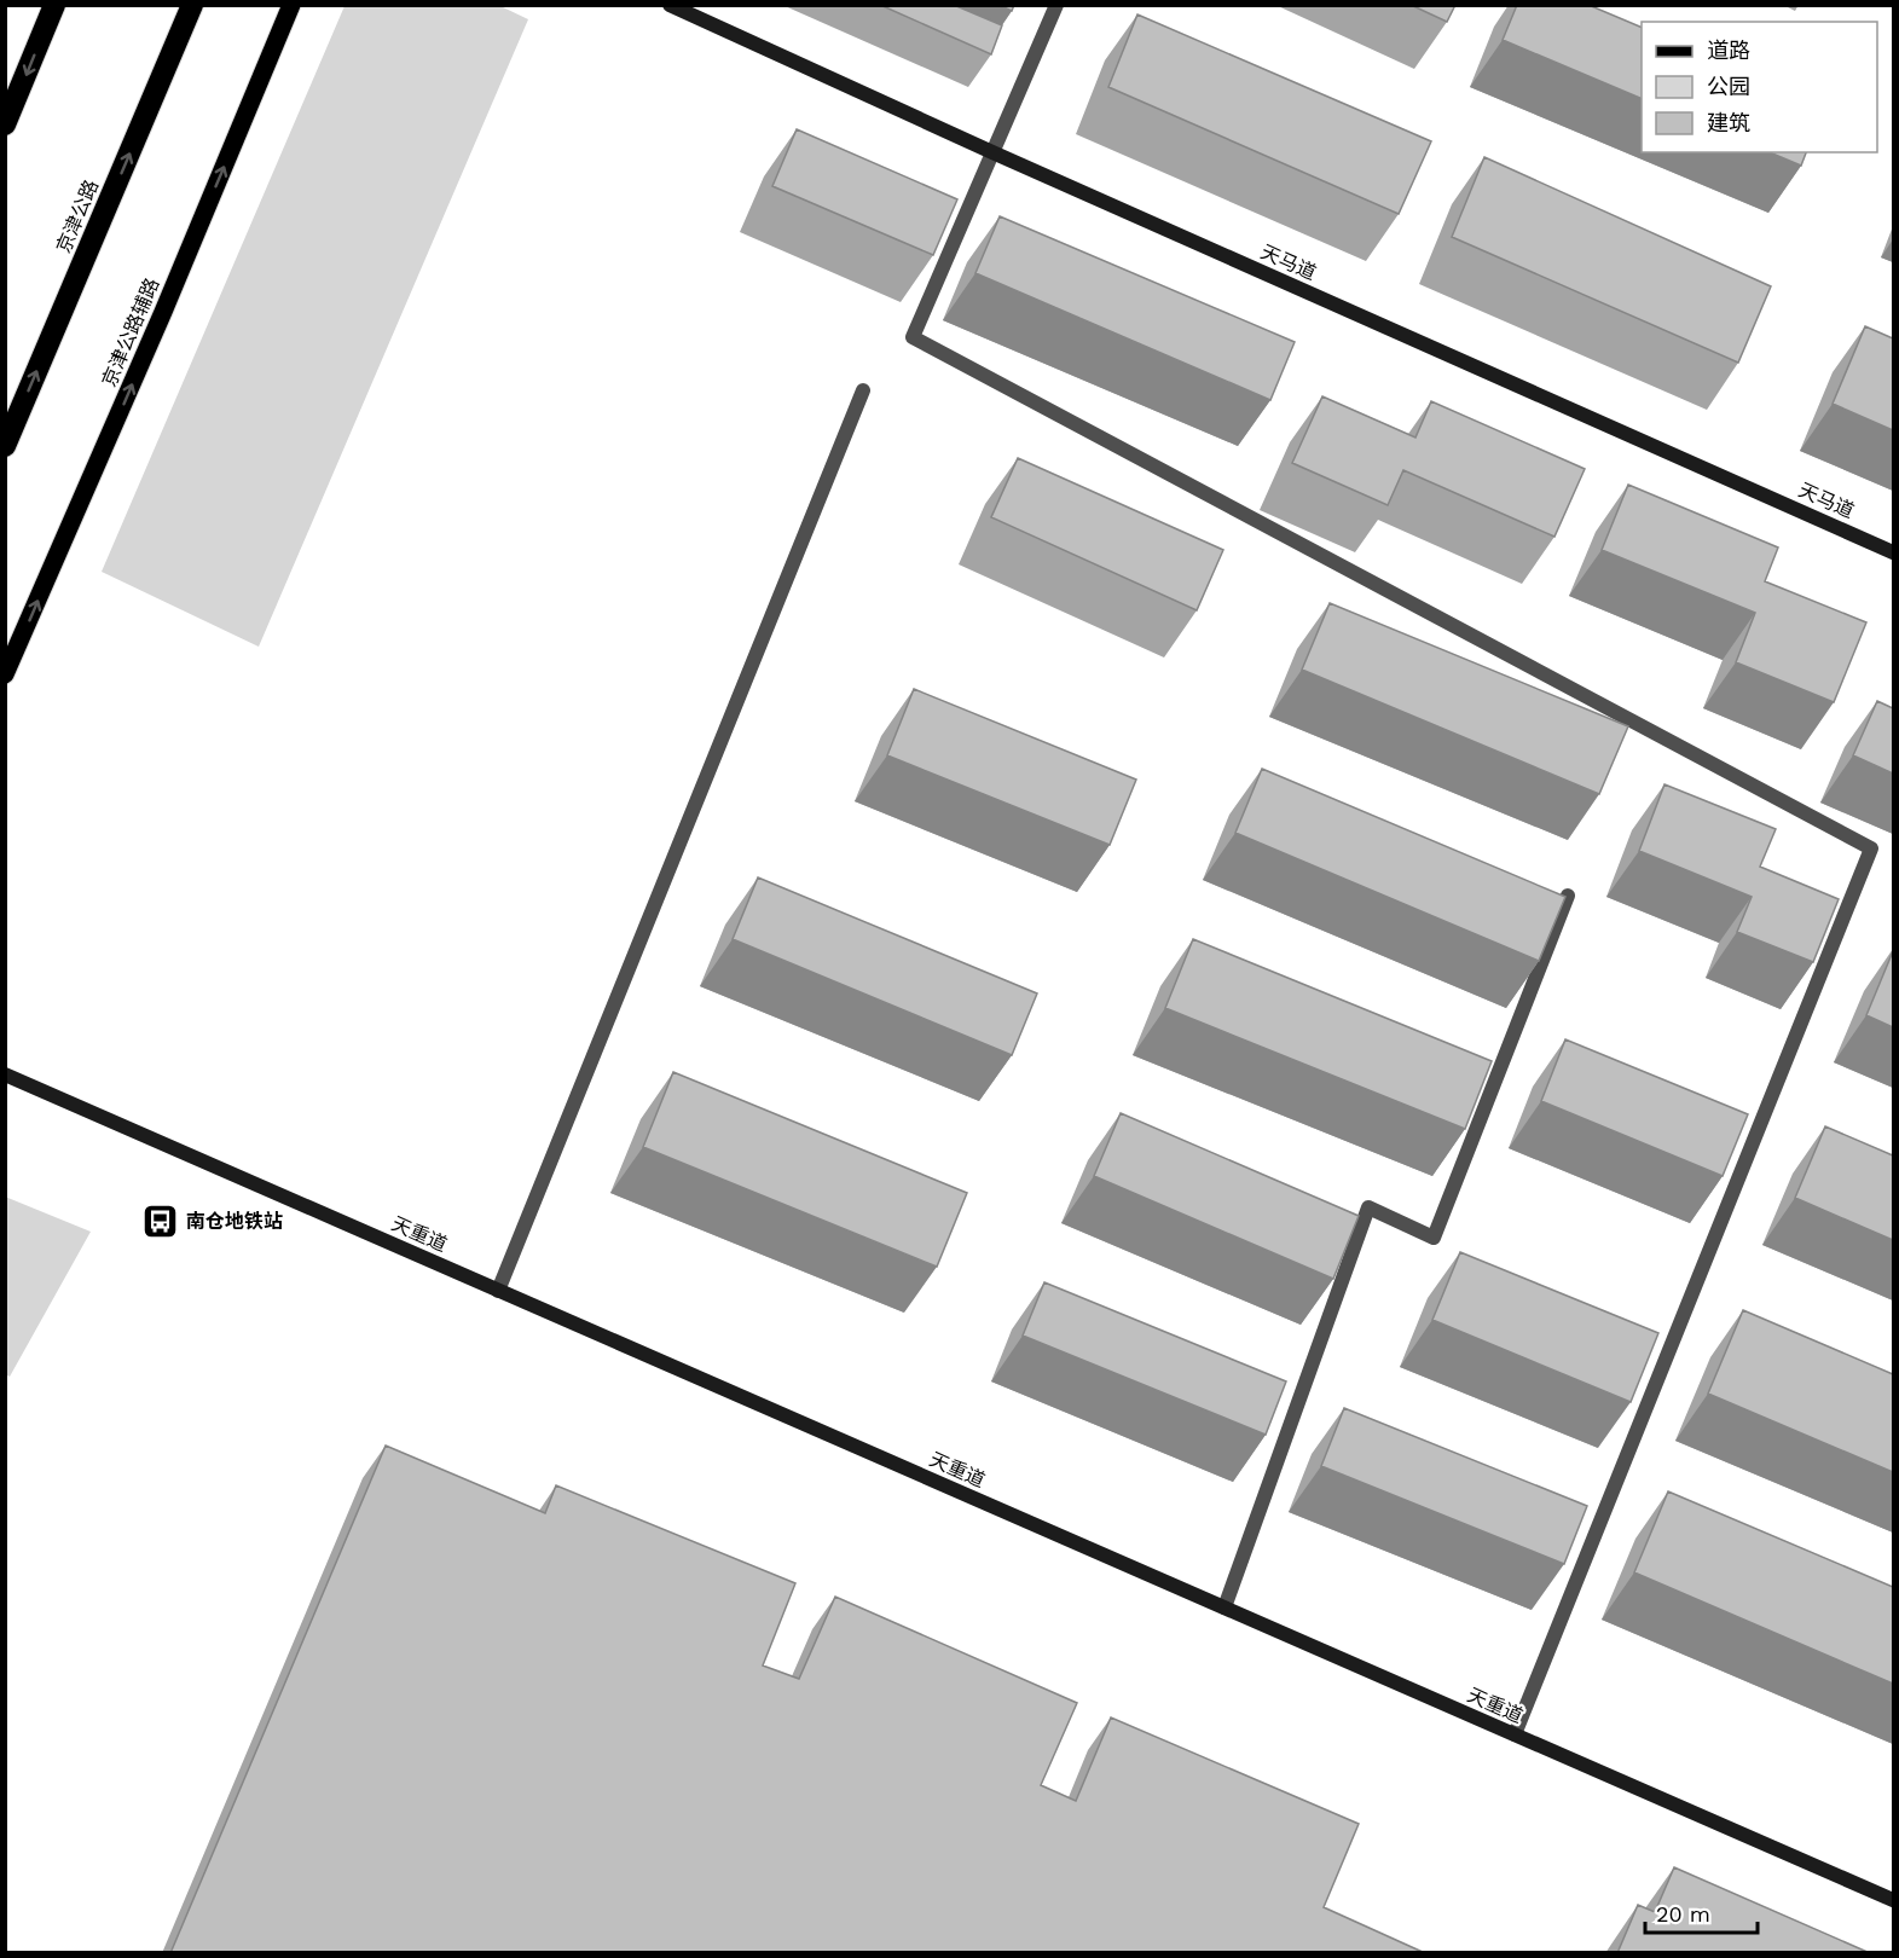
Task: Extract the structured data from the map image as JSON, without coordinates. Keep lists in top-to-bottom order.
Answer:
{
  "streets": {
    "highway": ["京津公路"],
    "main road": ["京津公路辅路"],
    "street": ["天马道", "天重道"]
  },
  "one_way": ["京津公路", "京津公路辅路"],
  "places": {
    "bus stop": ["南仓地铁站"]
  },
  "legend": ["道路", "公园", "建筑"],
  "scale_bar": "20 m"
}
